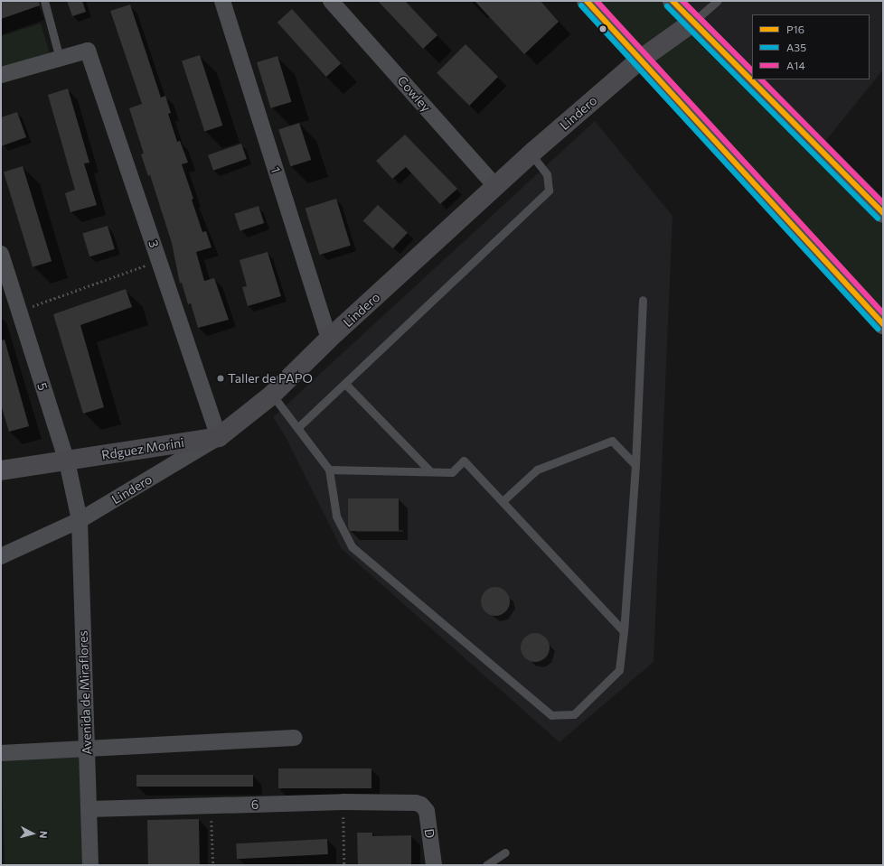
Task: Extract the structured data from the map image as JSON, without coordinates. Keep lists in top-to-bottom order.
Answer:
{
  "streets": {
    "street": [
      "Cowley",
      "Lindero",
      "1",
      "3",
      "5",
      "Rdguez Morini",
      "Avenida de Miraflores",
      "6",
      "D"
    ]
  },
  "crossings": [
    ["Cowley", "Lindero"],
    ["Lindero", "1"],
    ["Lindero", "3"],
    ["Lindero", "5"],
    ["Lindero", "Rdguez Morini"],
    ["Lindero", "Avenida de Miraflores"],
    ["3", "Rdguez Morini"],
    ["5", "Rdguez Morini"],
    ["5", "Avenida de Miraflores"],
    ["Avenida de Miraflores", "6"],
    ["6", "D"]
  ],
  "places": ["Taller de PAPO"],
  "lines": ["transit line P16", "transit line A14", "transit line A35"],
  "legend": ["P16", "A35", "A14"],
  "north": "right"
}
